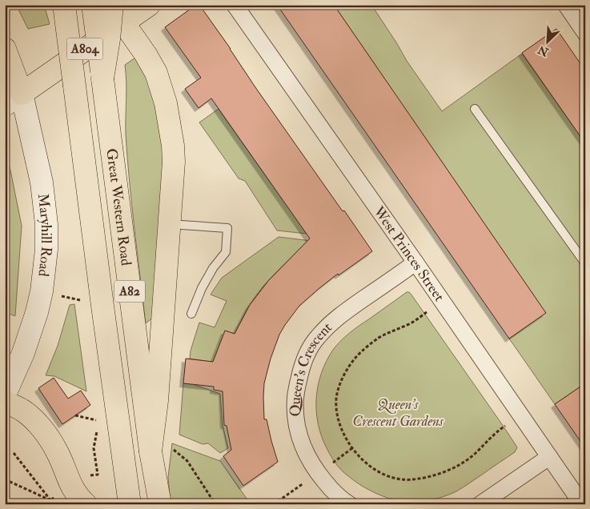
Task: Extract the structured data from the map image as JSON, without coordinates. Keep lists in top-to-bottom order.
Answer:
{
  "streets": {
    "main road": ["A804", "Great Western Road", "A82"],
    "street": ["Maryhill Road", "West Princes Street", "Queen's Crescent"]
  },
  "crossings": [
    ["A804", "Maryhill Road"],
    ["West Princes Street", "Queen's Crescent"]
  ],
  "parks": ["Queen's Crescent Gardens"],
  "north": "bottom left"
}
